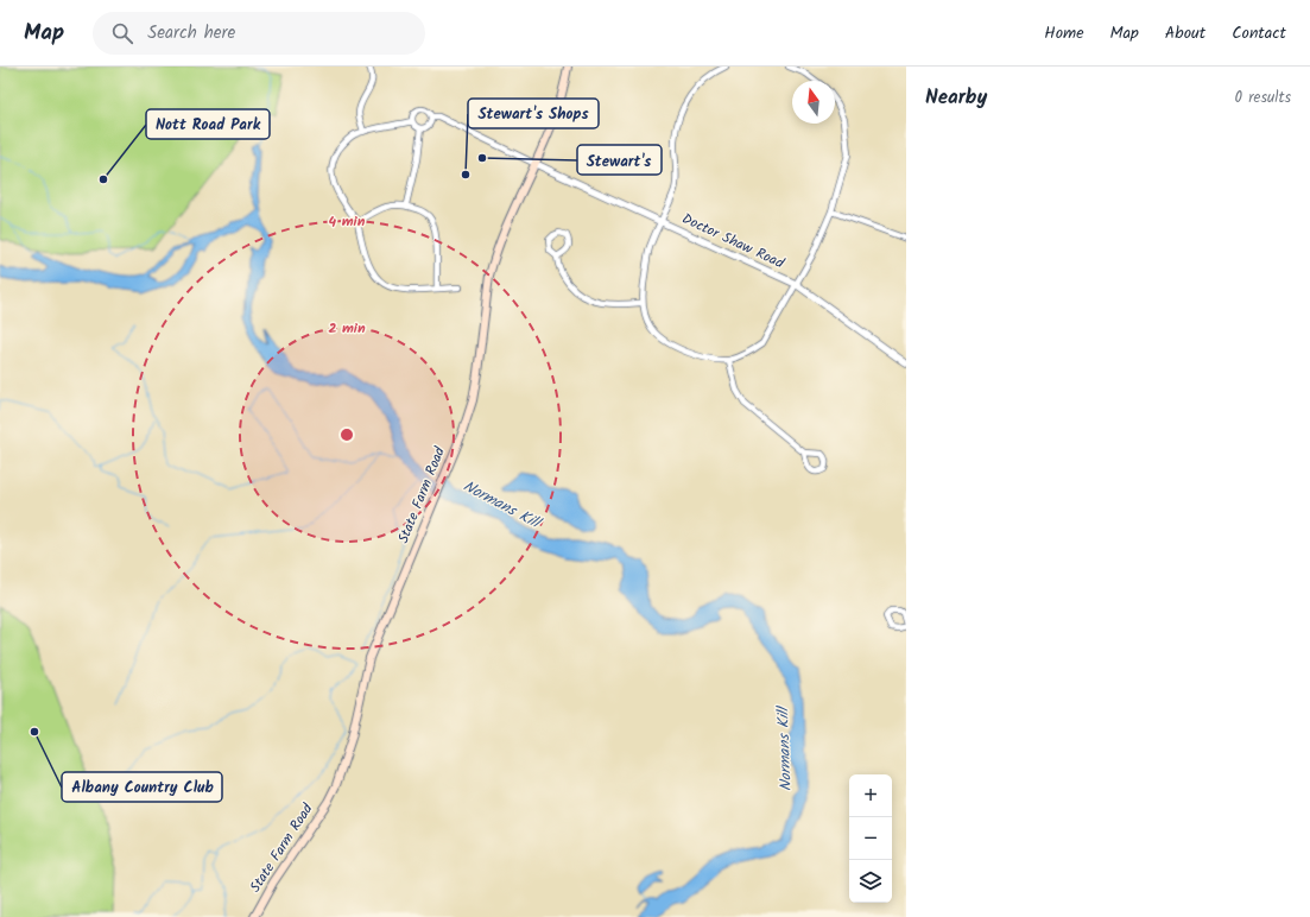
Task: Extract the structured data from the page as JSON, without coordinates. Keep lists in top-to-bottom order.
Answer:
{
  "streets": {
    "main road": ["State Farm Road"],
    "street": ["Doctor Shaw Road"]
  },
  "crossings": [
    ["Doctor Shaw Road", "State Farm Road"]
  ],
  "water": ["Normans Kill"],
  "places": [
    "Stewart's",
    "Stewart's Shops",
    "Nott Road Park",
    "Albany Country Club"
  ],
  "north": "top",
  "page": {
    "header": "Map",
    "search": "Search here",
    "nav": [
      "Home",
      "Map",
      "About",
      "Contact"
    ],
    "heading": ["Nearby", "0 results"],
    "map_buttons": ["+", "−"]
  },
  "rings": ["4 min", "2 min"]
}
